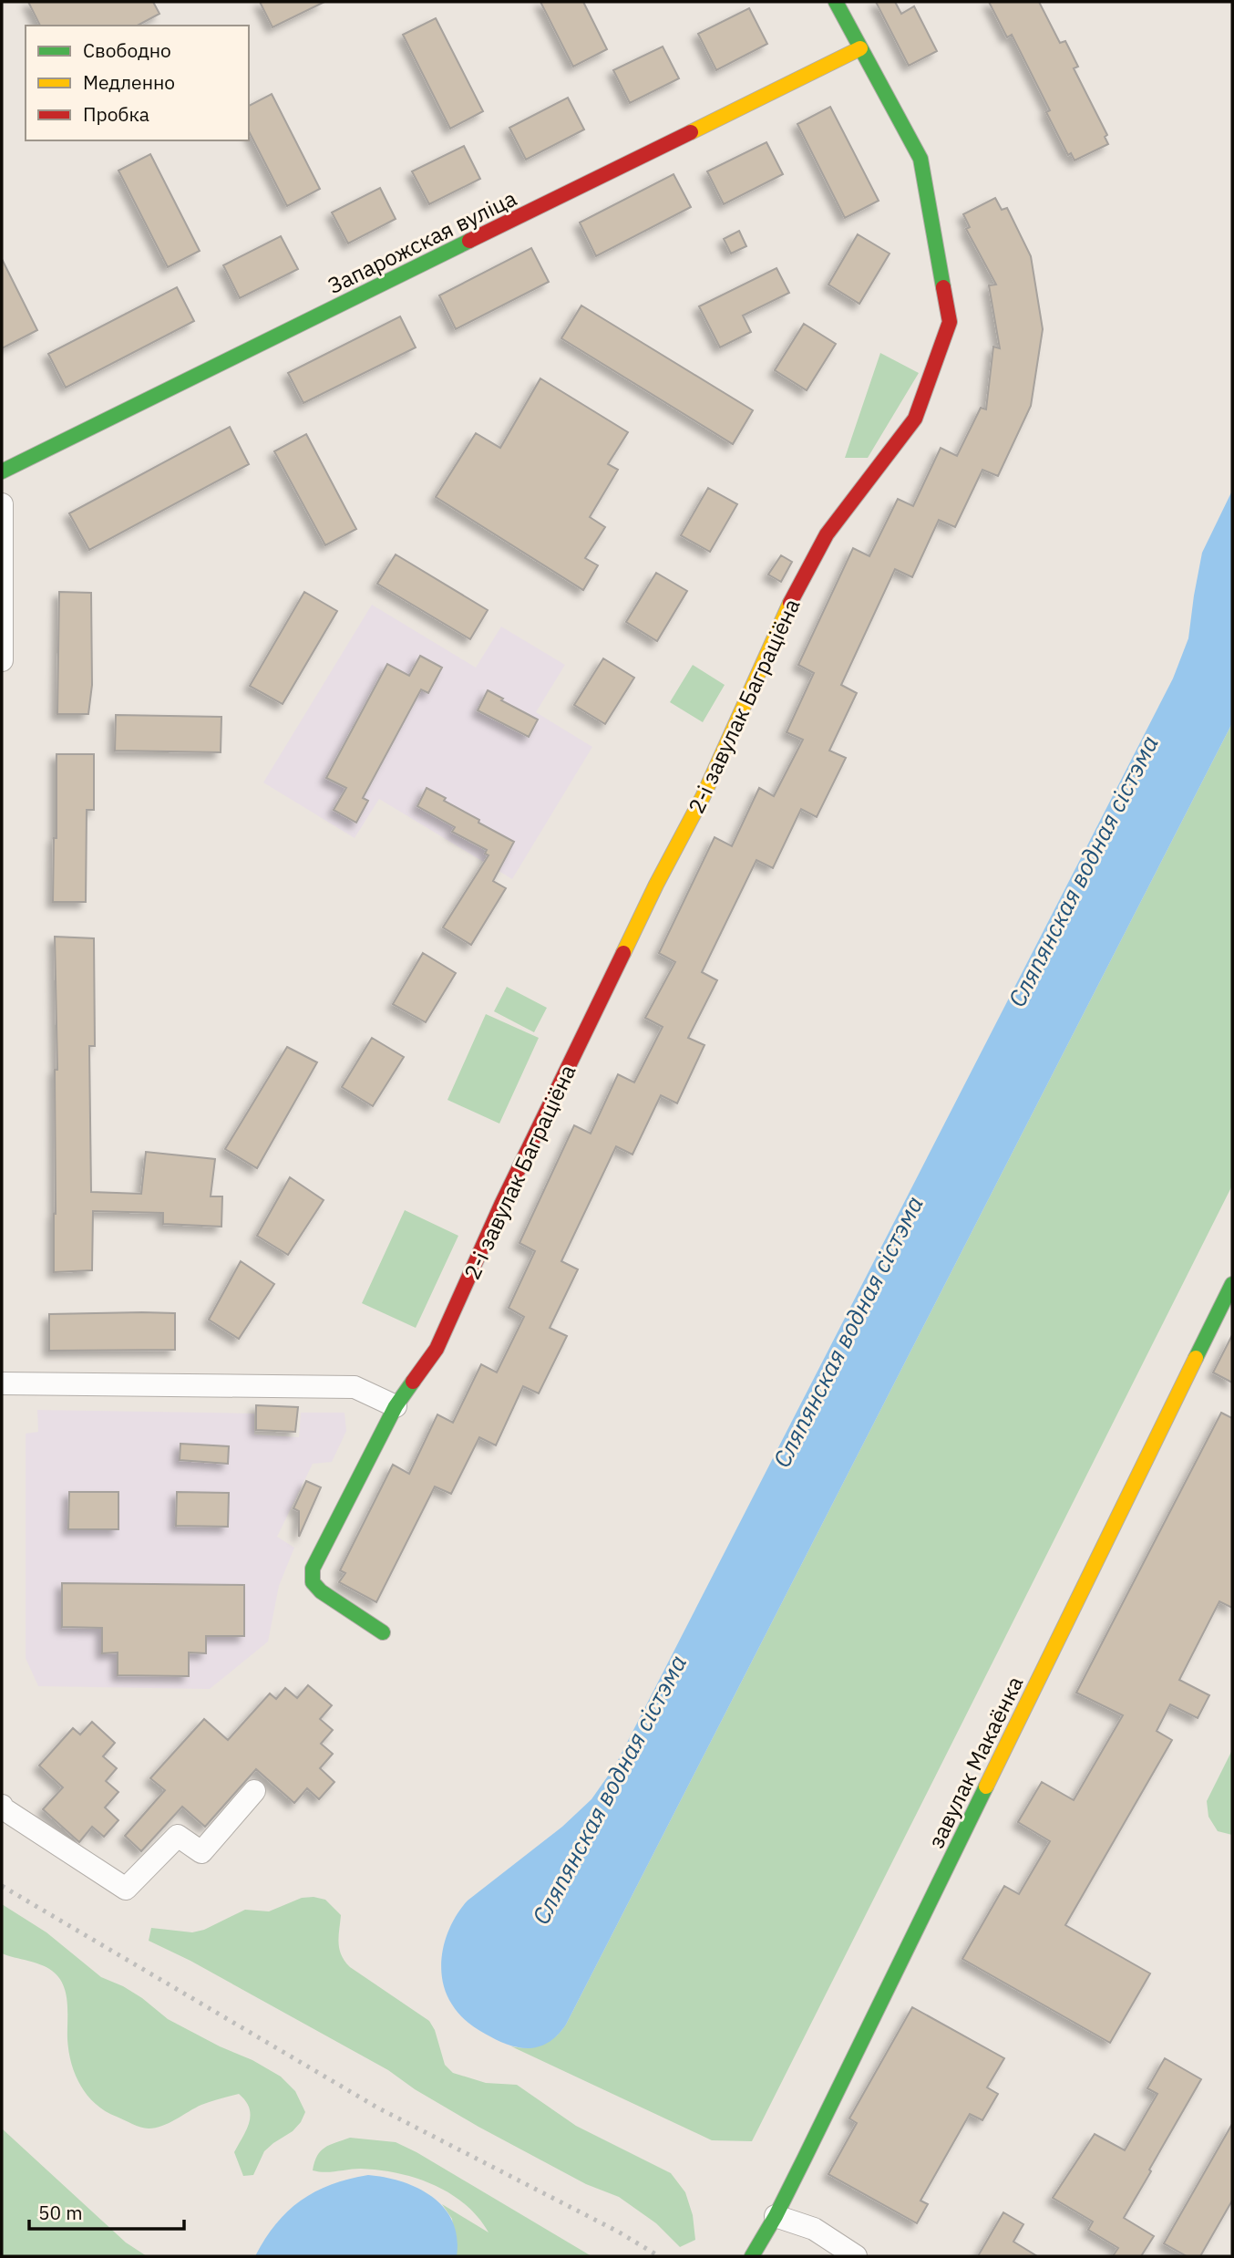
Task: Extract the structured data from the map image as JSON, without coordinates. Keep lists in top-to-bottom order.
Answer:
{
  "streets": {
    "street": ["Запарожская вуліца", "2-і завулак Баграціёна", "завулак Макаёнка"]
  },
  "crossings": [
    ["Запарожская вуліца", "2-і завулак Баграціёна"]
  ],
  "water": ["Сляпянская водная сістэма"],
  "legend": ["Свободно", "Медленно", "Пробка"],
  "scale_bar": "50 m"
}
